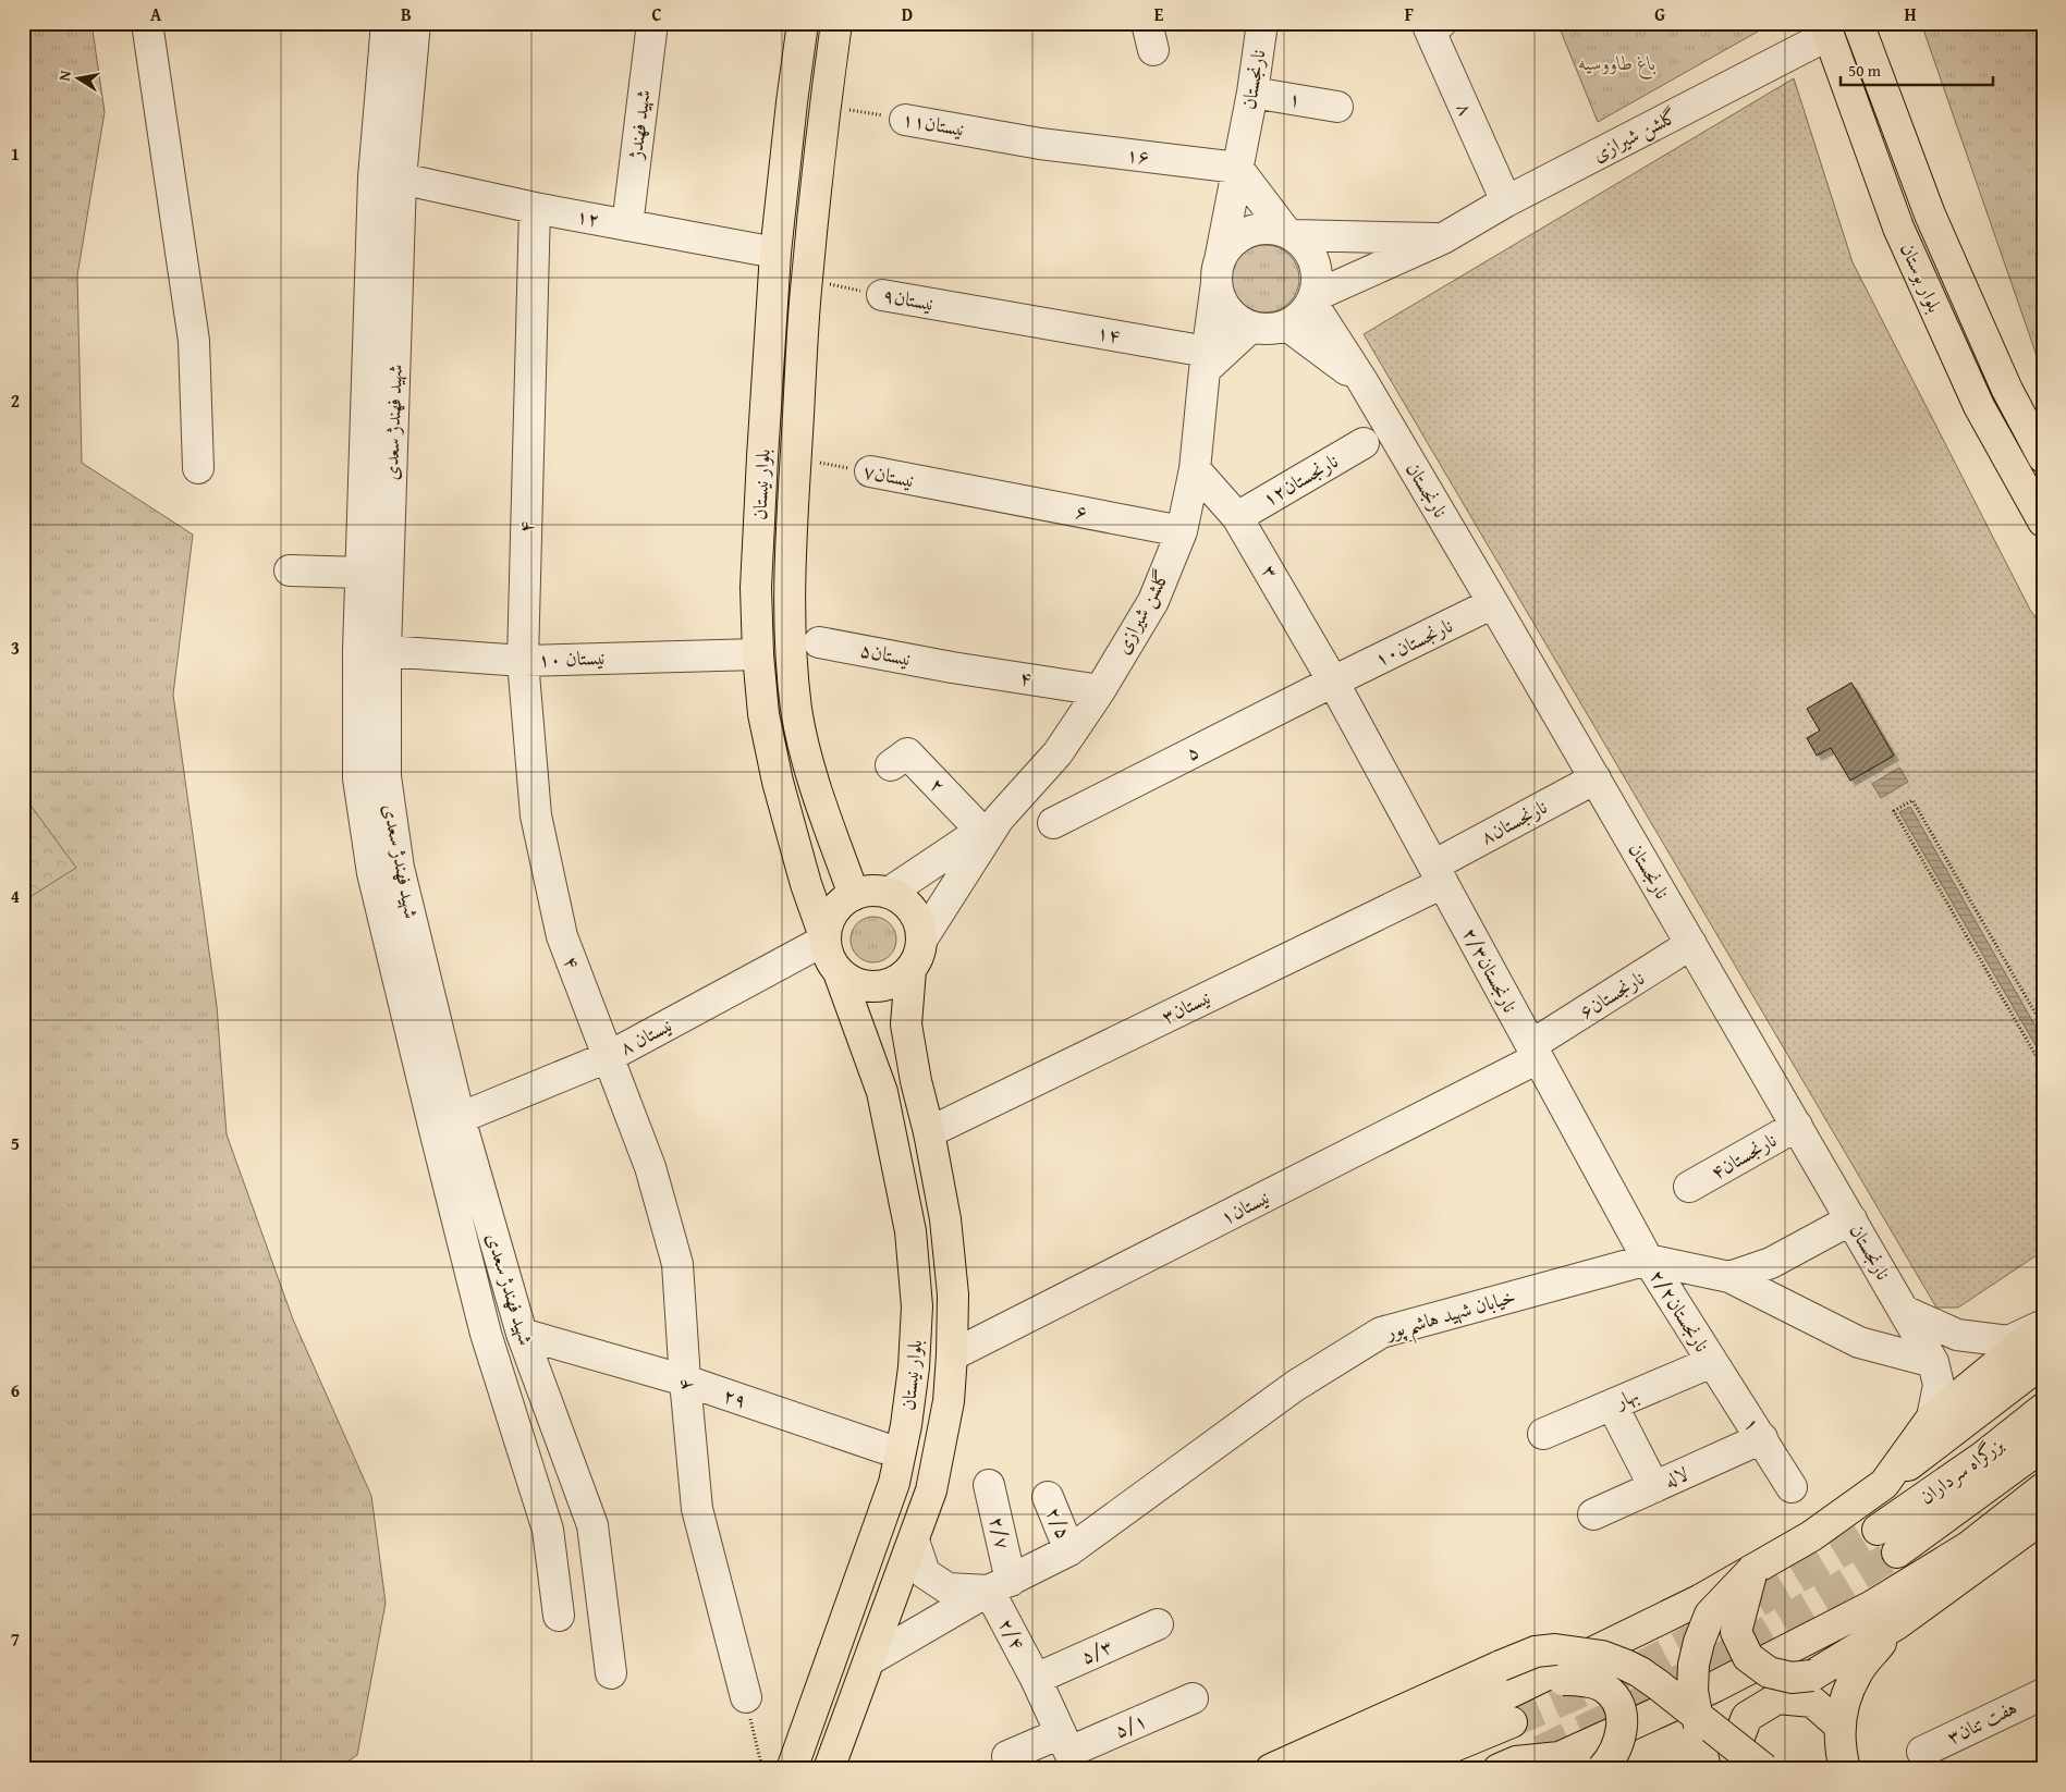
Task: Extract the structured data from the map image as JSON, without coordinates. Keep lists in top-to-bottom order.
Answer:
{
  "streets": {
    "main road": ["بلوار بوستان", "بلوار نیستان", "بزرگراه سرداران"],
    "street": [
      "نارنجستان",
      "۱",
      "۸",
      "شهید فهندژ",
      "۱۱نیستان",
      "گلشن شیرازی",
      "۱۶",
      "۱۲",
      "۹نیستان",
      "۱۴",
      "شهید فهندژ سعدی",
      "۷نیستان",
      "۱۲نارنجستان",
      "۶",
      "۴",
      "۳",
      "۱۰نارنجستان",
      "۵نیستان",
      "نیستان ۱۰",
      "۵",
      "۲",
      "۸نارنجستان",
      "۲/۳نارنجستان",
      "۶نارنجستان",
      "۳نیستان",
      "نیستان ۸",
      "۴نارنجستان",
      "۱نیستان",
      "۲/۲نارنجستان",
      "خیابان شهید هاشم پور",
      "۲۹",
      "بهار",
      "لاله ‍",
      "۲/۵",
      "۲/۷",
      "۲/۴",
      "۵/۳",
      "هفت تنان۳",
      "۵/۱"
    ]
  },
  "crossings": [
    ["نارنجستان", "۱"],
    ["نارنجستان", "گلشن شیرازی"],
    ["نارنجستان", "۱۶"],
    ["نارنجستان", "۱۰نارنجستان"],
    ["نارنجستان", "۸نارنجستان"],
    ["نارنجستان", "۶نارنجستان"],
    ["نارنجستان", "۴نارنجستان"],
    ["نارنجستان", "خیابان شهید هاشم پور"],
    ["۱", "۲/۲نارنجستان"],
    ["۱", "بهار"],
    ["۱", "لاله ‍"],
    ["۸", "گلشن شیرازی"],
    ["شهید فهندژ", "۱۲"],
    ["۱۱نیستان", "۱۶"],
    ["۱۱نیستان", "بلوار نیستان"],
    ["گلشن شیرازی", "بلوار بوستان"],
    ["گلشن شیرازی", "۱۴"],
    ["گلشن شیرازی", "بلوار نیستان"],
    ["گلشن شیرازی", "۶"],
    ["گلشن شیرازی", "۴"],
    ["گلشن شیرازی", "۳"],
    ["گلشن شیرازی", "۲"],
    ["گلشن شیرازی", "نیستان ۸"],
    ["۱۲", "شهید فهندژ سعدی"],
    ["۱۲", "بلوار نیستان"],
    ["۱۲", "۴"],
    ["۹نیستان", "۱۴"],
    ["۹نیستان", "بلوار نیستان"],
    ["شهید فهندژ سعدی", "نیستان ۱۰"],
    ["شهید فهندژ سعدی", "نیستان ۸"],
    ["شهید فهندژ سعدی", "۲۹"],
    ["۷نیستان", "بلوار نیستان"],
    ["۷نیستان", "۶"],
    ["۱۲نارنجستان", "۳"],
    ["بلوار نیستان", "نیستان ۱۰"],
    ["بلوار نیستان", "۳نیستان"],
    ["بلوار نیستان", "نیستان ۸"],
    ["بلوار نیستان", "۱نیستان"],
    ["بلوار نیستان", "خیابان شهید هاشم پور"],
    ["۴", "۵نیستان"],
    ["۴", "نیستان ۱۰"],
    ["۴", "نیستان ۸"],
    ["۴", "۲۹"],
    ["۳", "۱۰نارنجستان"],
    ["۳", "۵"],
    ["۳", "۲/۳نارنجستان"],
    ["۱۰نارنجستان", "۵"],
    ["۱۰نارنجستان", "۲/۳نارنجستان"],
    ["۵", "۲/۳نارنجستان"],
    ["۸نارنجستان", "۲/۳نارنجستان"],
    ["۸نارنجستان", "۳نیستان"],
    ["۲/۳نارنجستان", "۶نارنجستان"],
    ["۲/۳نارنجستان", "۳نیستان"],
    ["۲/۳نارنجستان", "۱نیستان"],
    ["۲/۳نارنجستان", "۲/۲نارنجستان"],
    ["۲/۳نارنجستان", "خیابان شهید هاشم پور"],
    ["۶نارنجستان", "۱نیستان"],
    ["۲/۲نارنجستان", "خیابان شهید هاشم پور"],
    ["۲/۲نارنجستان", "بهار"],
    ["خیابان شهید هاشم پور", "۲/۵"],
    ["خیابان شهید هاشم پور", "۲/۷"],
    ["خیابان شهید هاشم پور", "۲/۴"],
    ["۲/۷", "۲/۴"],
    ["۲/۴", "۵/۳"],
    ["۲/۴", "۵/۱"]
  ],
  "parks": ["باغ طاووسیه"],
  "scale_bar": "50 m",
  "north": "left",
  "grid": {
    "columns": [
      "A",
      "B",
      "C",
      "D",
      "E",
      "F",
      "G",
      "H"
    ],
    "rows": [
      "1",
      "2",
      "3",
      "4",
      "5",
      "6",
      "7"
    ]
  }
}
